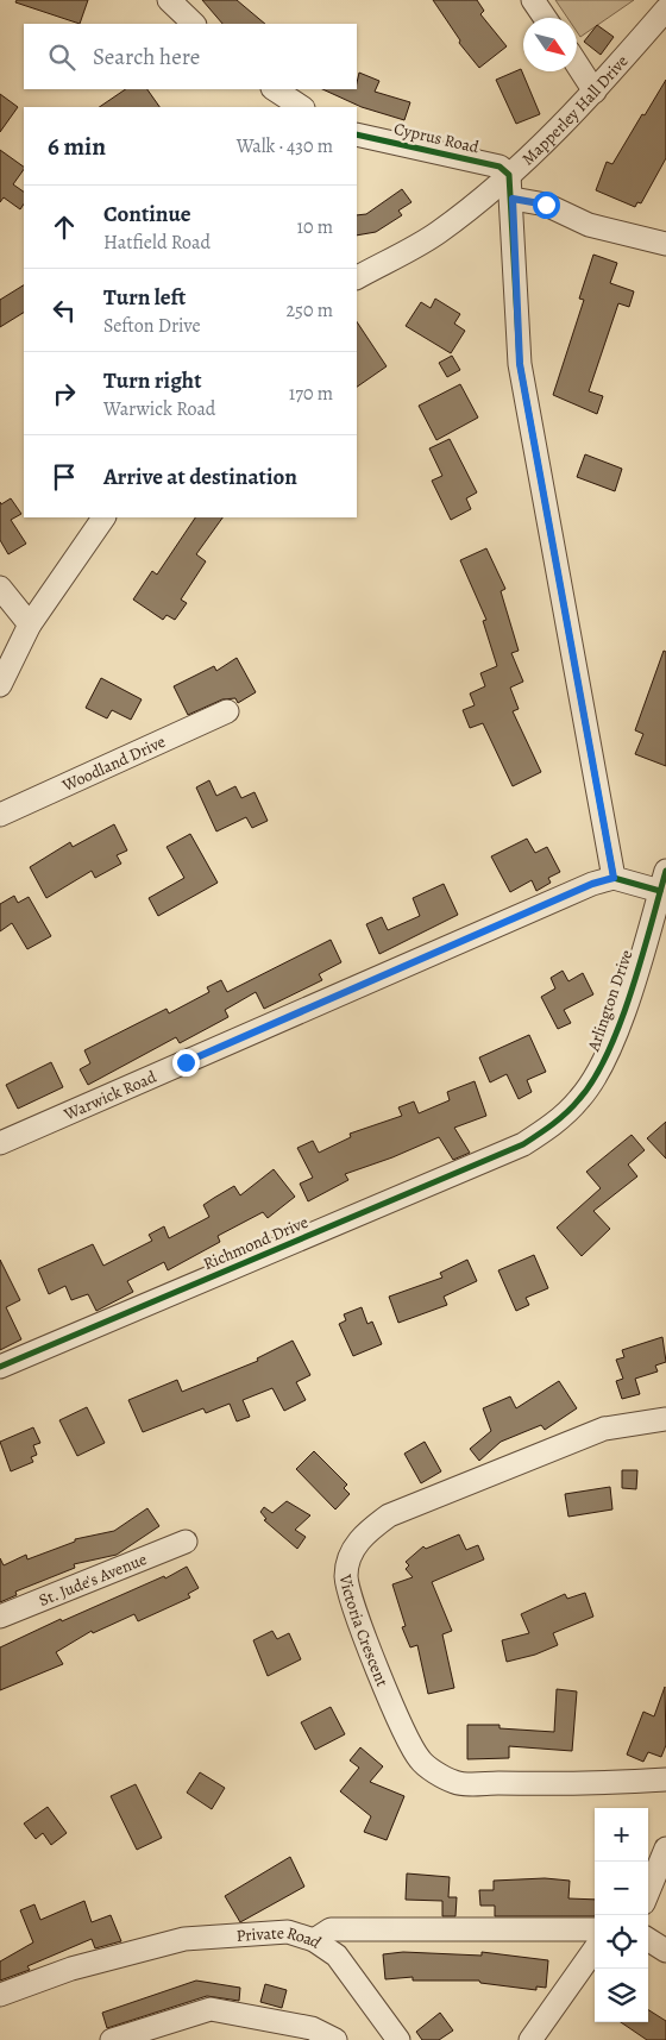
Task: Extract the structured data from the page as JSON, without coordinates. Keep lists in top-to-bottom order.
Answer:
{
  "streets": {
    "street": [
      "Mapperley Hall Drive",
      "Cyprus Road",
      "Woodland Drive",
      "Arlington Drive",
      "Warwick Road",
      "Richmond Drive",
      "St. Jude's Avenue",
      "Victoria Crescent",
      "Private Road"
    ]
  },
  "crossings": [
    ["Mapperley Hall Drive", "Cyprus Road"],
    ["Arlington Drive", "Richmond Drive"]
  ],
  "north": "bottom right",
  "page": {
    "search": "Search here",
    "heading": ["6 min", "Walk · 430 m"],
    "list": [
      ["Continue", "Hatfield Road", "10 m"],
      ["Turn left", "Sefton Drive", "250 m"],
      ["Turn right", "Warwick Road", "170 m"],
      "Arrive at destination"
    ],
    "map_buttons": ["+", "−"]
  }
}
